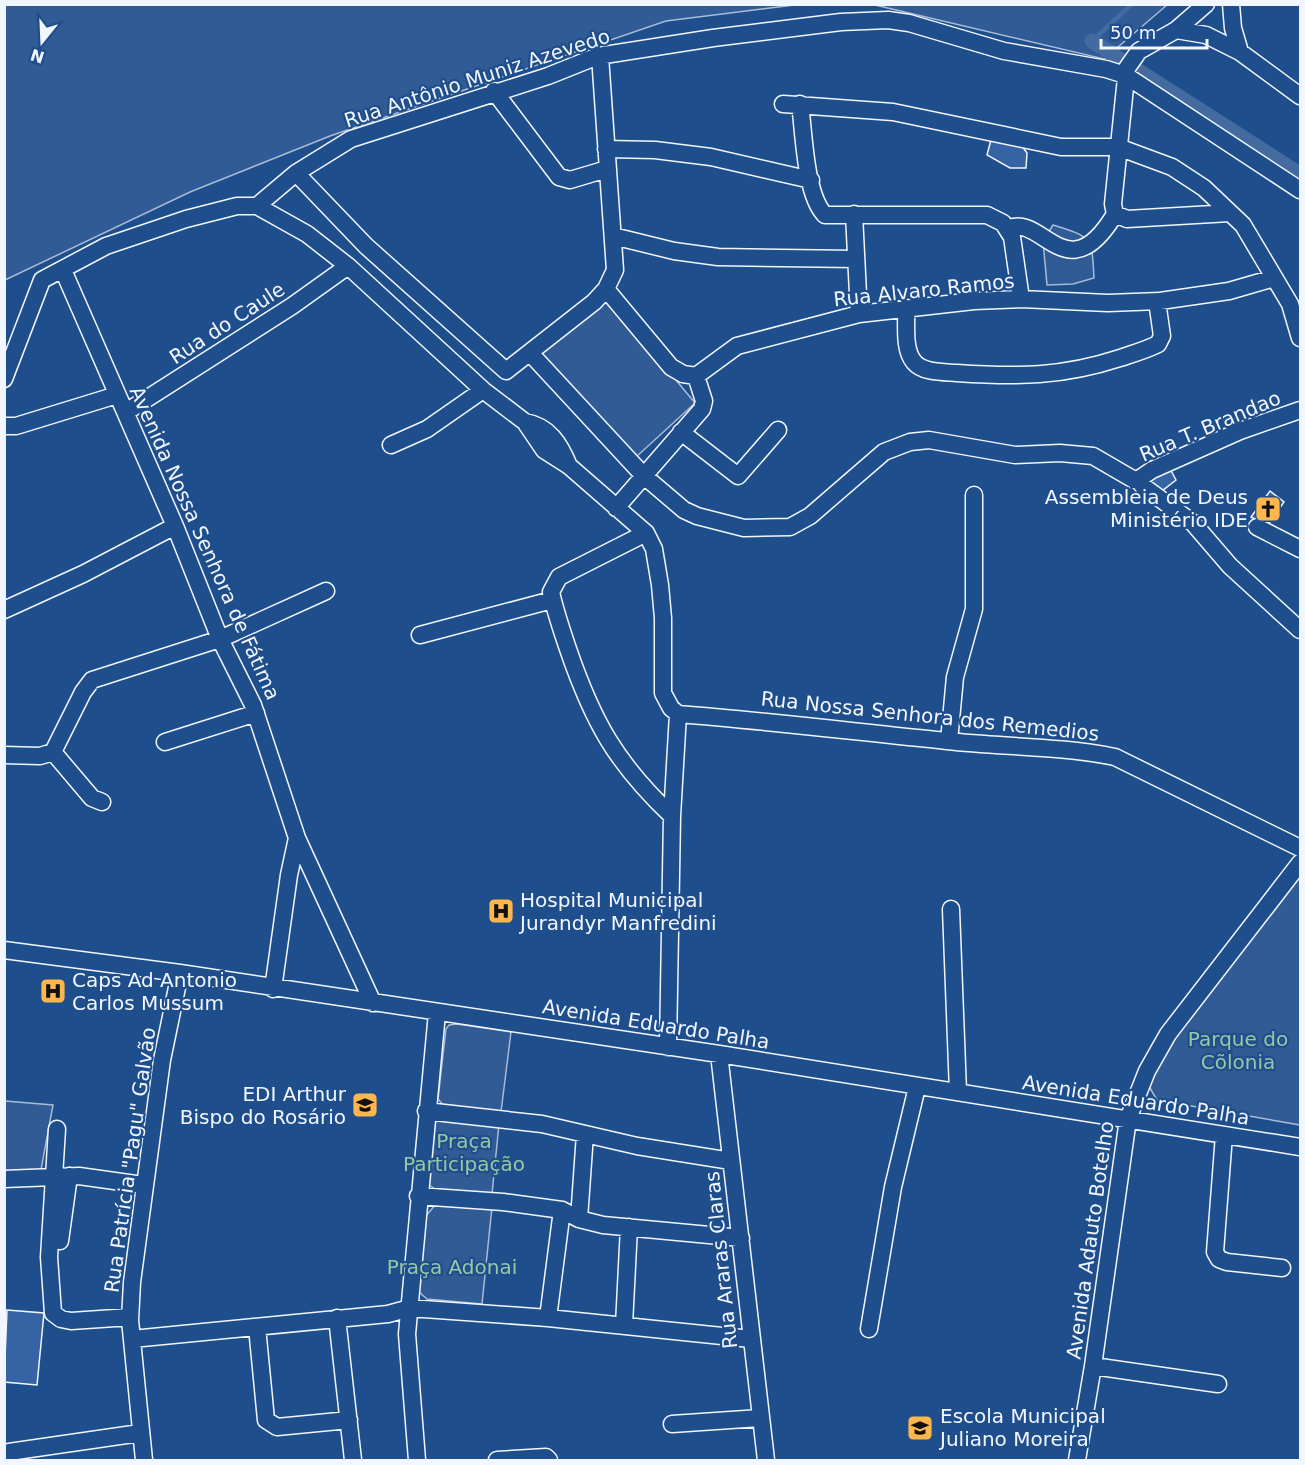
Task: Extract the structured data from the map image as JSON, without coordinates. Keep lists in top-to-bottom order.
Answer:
{
  "streets": {
    "street": [
      "Rua Antônio Muniz Azevedo",
      "Rua Alvaro Ramos",
      "Rua do Caule",
      "Rua T. Brandao",
      "Avenida Nossa Senhora de Fátima",
      "Rua Nossa Senhora dos Remedios",
      "Avenida Eduardo Palha",
      "Rua Patrícia \"Pagu\" Galvão",
      "Avenida Adauto Botelho",
      "Rua Araras Claras"
    ]
  },
  "crossings": [
    ["Rua do Caule", "Avenida Nossa Senhora de Fátima"],
    ["Avenida Nossa Senhora de Fátima", "Avenida Eduardo Palha"],
    ["Avenida Eduardo Palha", "Rua Patrícia \"Pagu\" Galvão"],
    ["Avenida Eduardo Palha", "Avenida Adauto Botelho"],
    ["Avenida Eduardo Palha", "Rua Araras Claras"]
  ],
  "parks": ["Parque do Cõlonia", "Praça Participação", "Praça Adonai"],
  "places": {
    "church": ["Assemblèia de Deus Ministério IDE"],
    "hospital": ["Hospital Municipal Jurandyr Manfredini", "Caps Ad Antonio Carlos Mussum"],
    "school or university": ["EDI Arthur Bispo do Rosário", "Escola Municipal Juliano Moreira"]
  },
  "scale_bar": "50 m",
  "north": "bottom"
}
